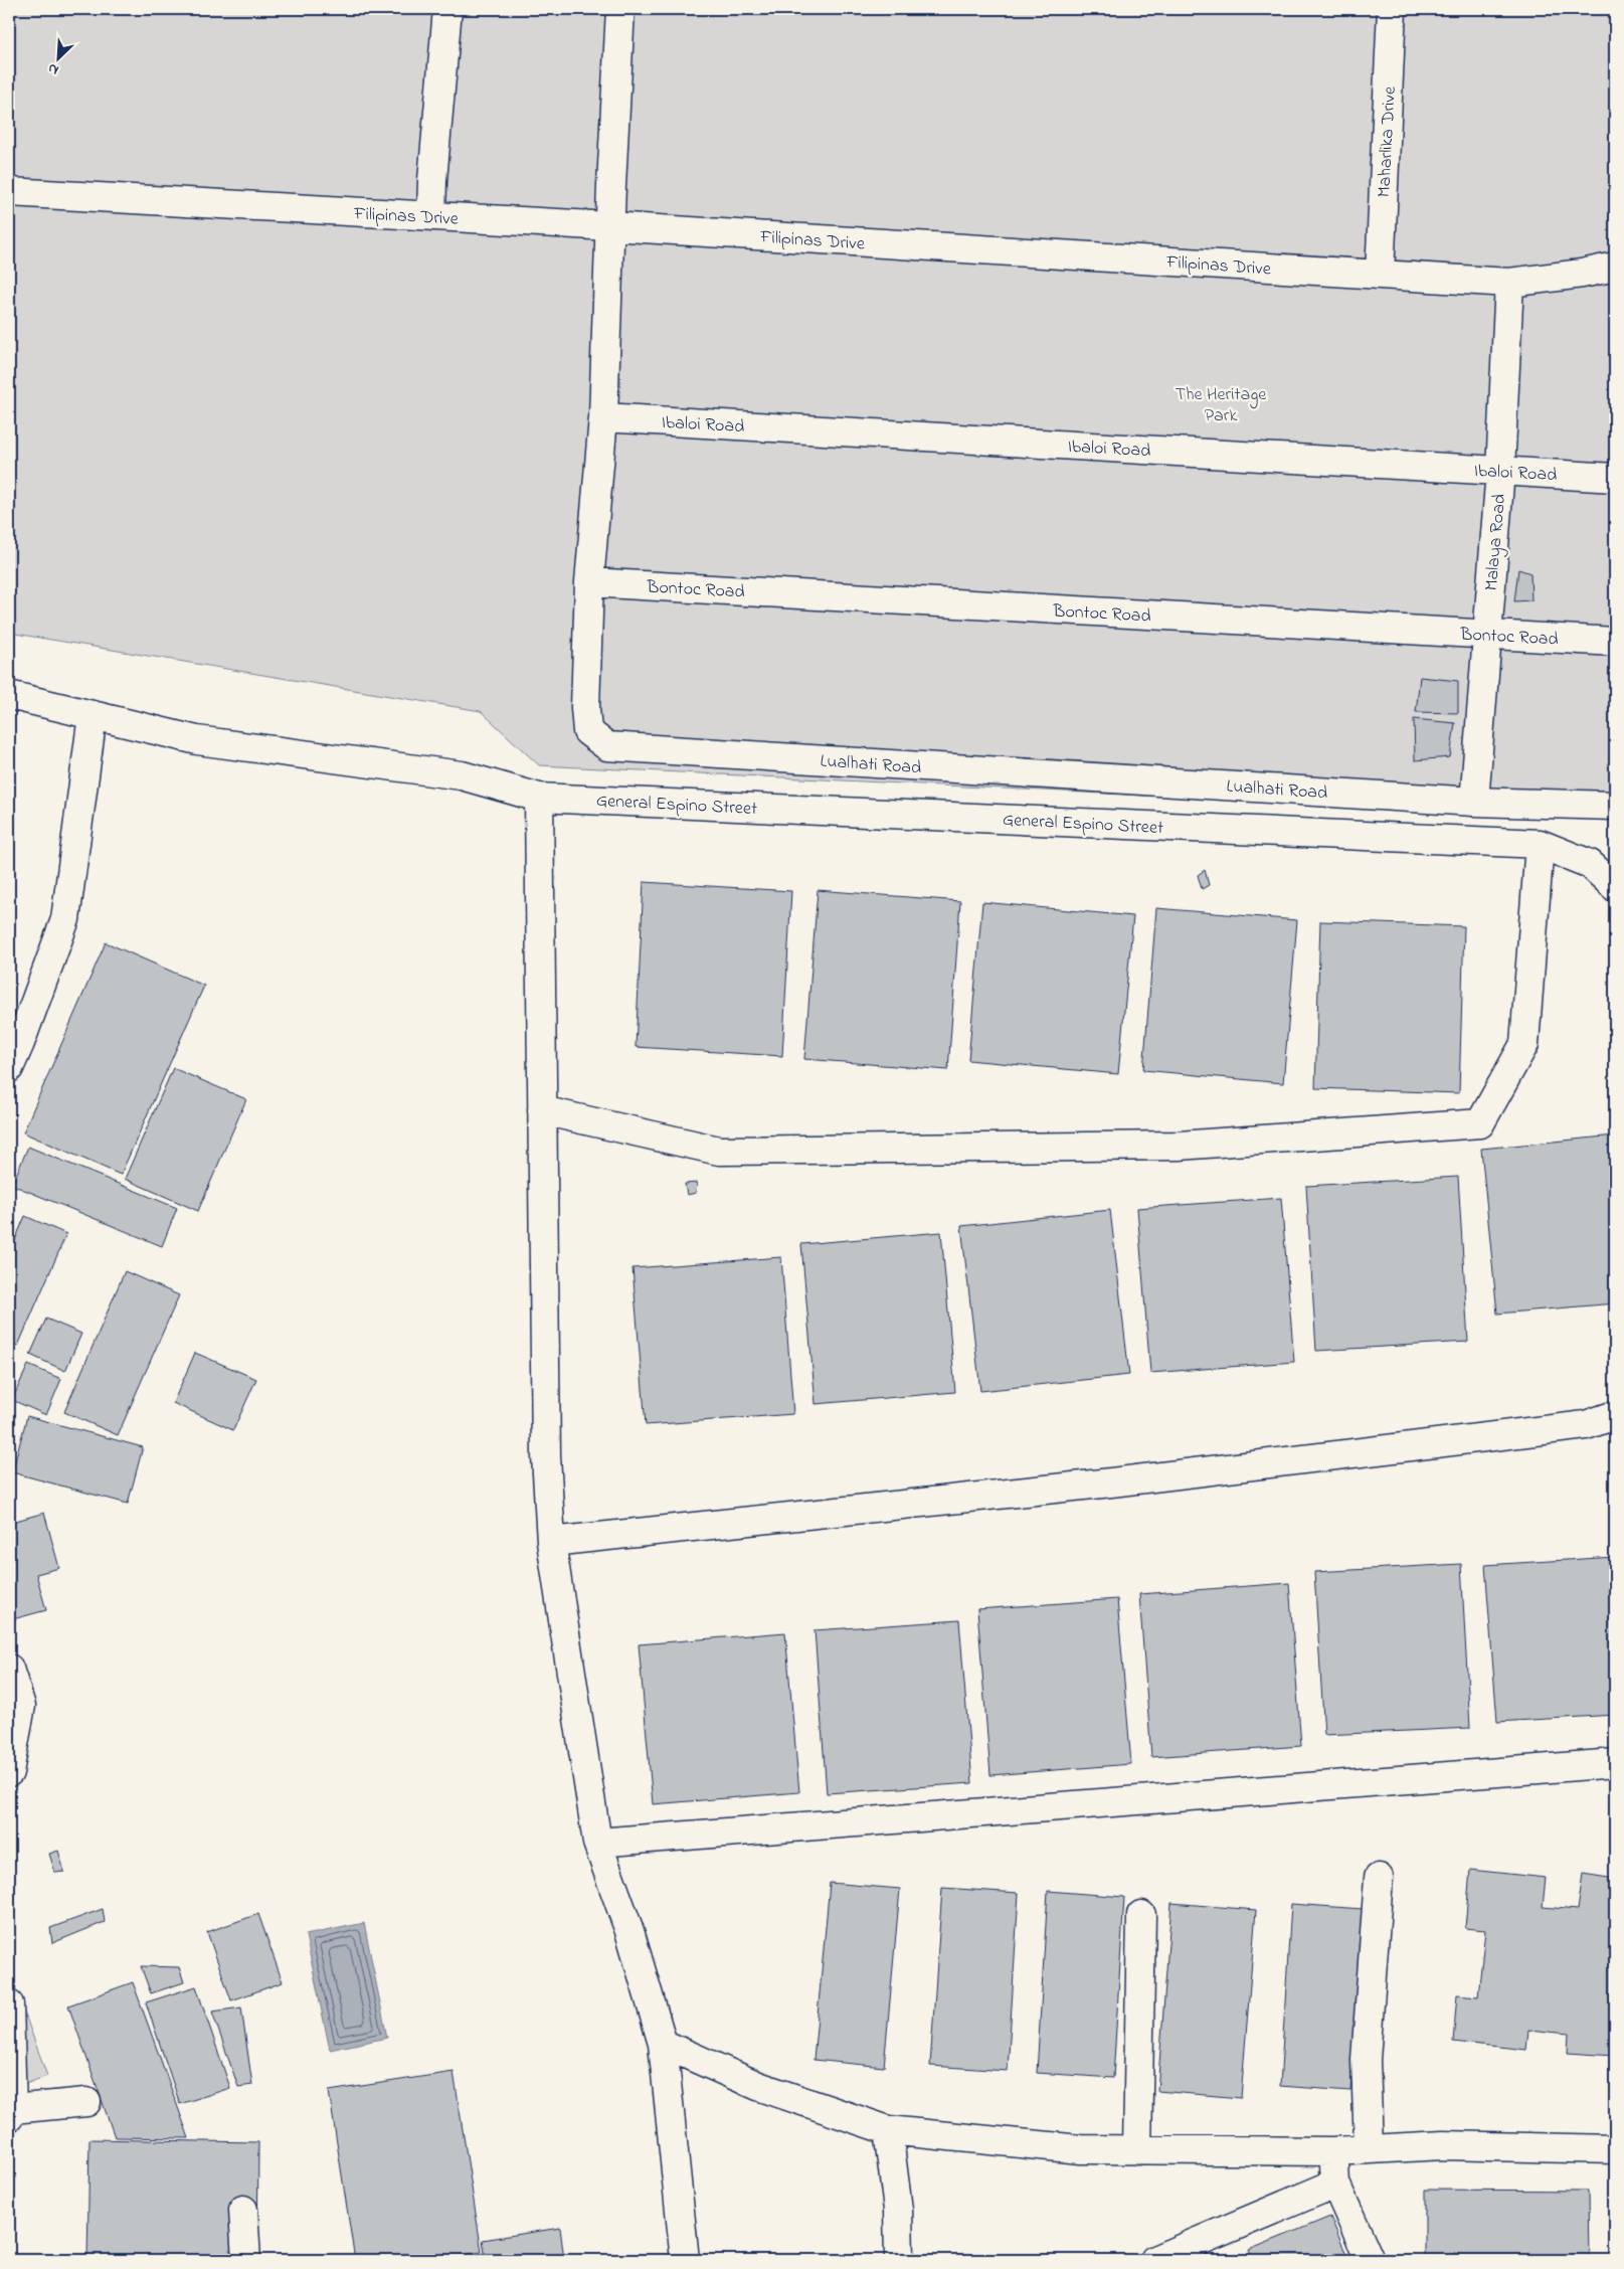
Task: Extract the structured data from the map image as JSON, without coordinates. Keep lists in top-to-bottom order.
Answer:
{
  "streets": {
    "street": [
      "Maharlika Drive",
      "Filipinas Drive",
      "Ibaloi Road",
      "Malaya Road",
      "Bontoc Road",
      "Lualhati Road",
      "General Espino Street"
    ]
  },
  "crossings": [
    ["Maharlika Drive", "Filipinas Drive"],
    ["Filipinas Drive", "Malaya Road"],
    ["Filipinas Drive", "Lualhati Road"],
    ["Ibaloi Road", "Malaya Road"],
    ["Ibaloi Road", "Lualhati Road"],
    ["Malaya Road", "Bontoc Road"],
    ["Malaya Road", "Lualhati Road"],
    ["Bontoc Road", "Lualhati Road"]
  ],
  "parks": ["The Heritage Park"],
  "north": "bottom left"
}
